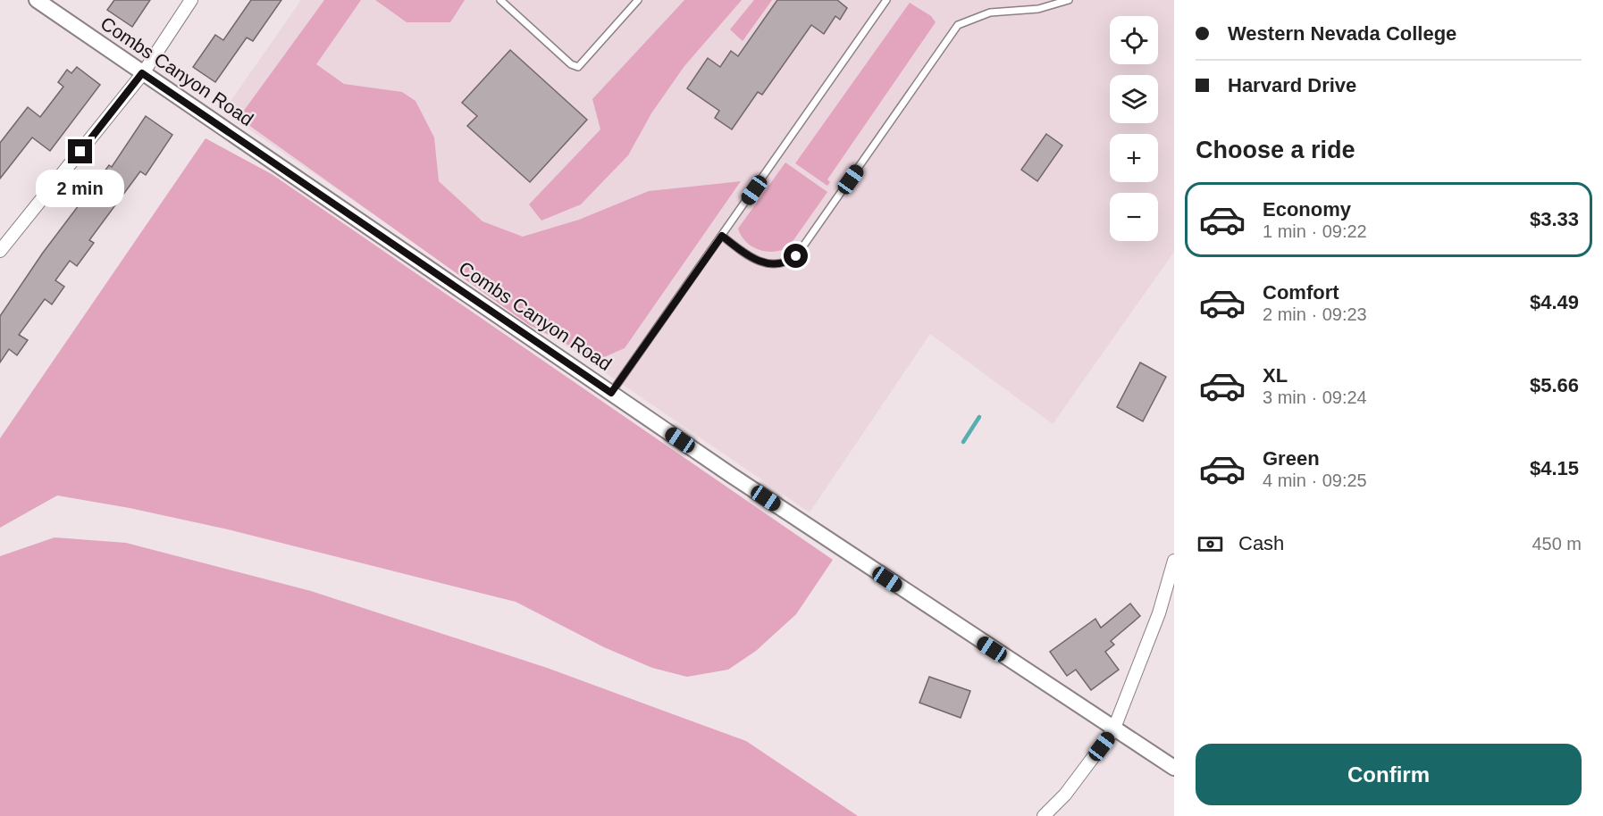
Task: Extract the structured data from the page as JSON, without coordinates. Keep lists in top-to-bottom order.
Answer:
{
  "streets": {
    "street": ["Combs Canyon Road"]
  },
  "page": {
    "banner": ["Western Nevada College", "Harvard Drive"],
    "map_buttons": ["+", "−"],
    "heading": "Choose a ride",
    "bubble": "2 min",
    "list": [
      {
        "name": "Economy",
        "note": "1 min · 09:22",
        "value": "$3.33"
      },
      {
        "name": "Comfort",
        "note": "2 min · 09:23",
        "value": "$4.49"
      },
      {
        "name": "XL",
        "note": "3 min · 09:24",
        "value": "$5.66"
      },
      {
        "name": "Green",
        "note": "4 min · 09:25",
        "value": "$4.15"
      }
    ],
    "pay": ["Cash", "450 m"],
    "buttons": "Confirm"
  }
}
